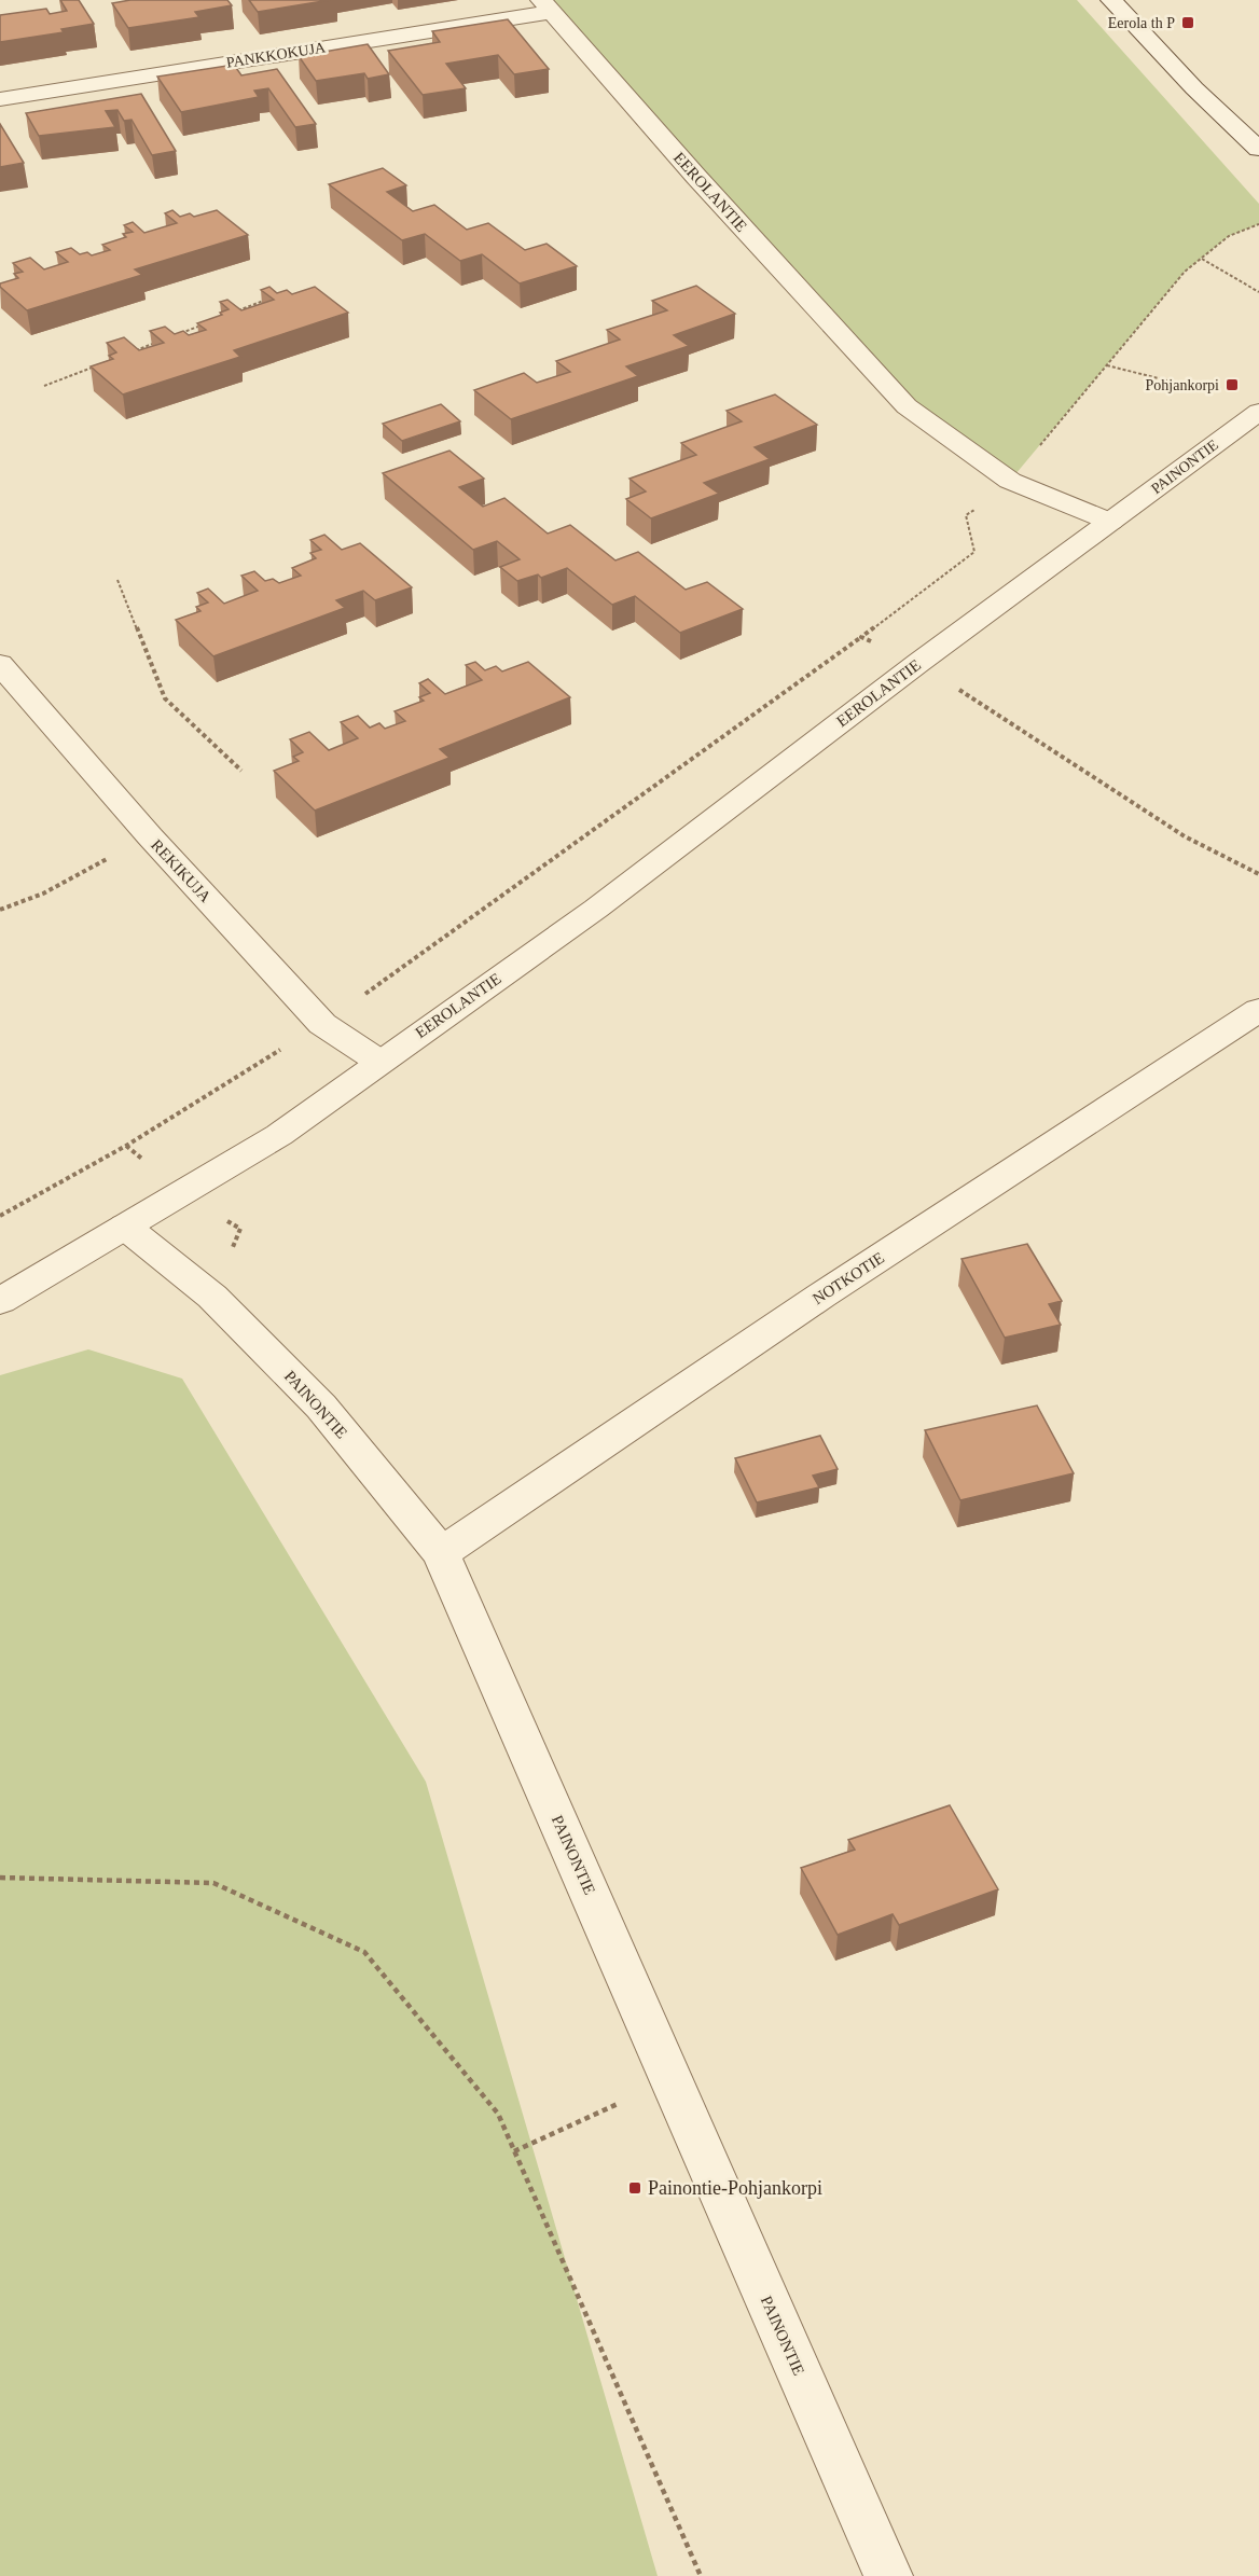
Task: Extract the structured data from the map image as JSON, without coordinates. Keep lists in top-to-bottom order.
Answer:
{
  "streets": {
    "street": [
      "PANKKOKUJA",
      "EEROLANTIE",
      "PAINONTIE",
      "REKIKUJA",
      "NOTKOTIE"
    ]
  },
  "crossings": [
    ["PANKKOKUJA", "EEROLANTIE"],
    ["EEROLANTIE", "PAINONTIE"],
    ["EEROLANTIE", "REKIKUJA"],
    ["PAINONTIE", "NOTKOTIE"]
  ],
  "places": {
    "transit": ["Eerola th P", "Pohjankorpi", "Painontie-Pohjankorpi"]
  }
}
